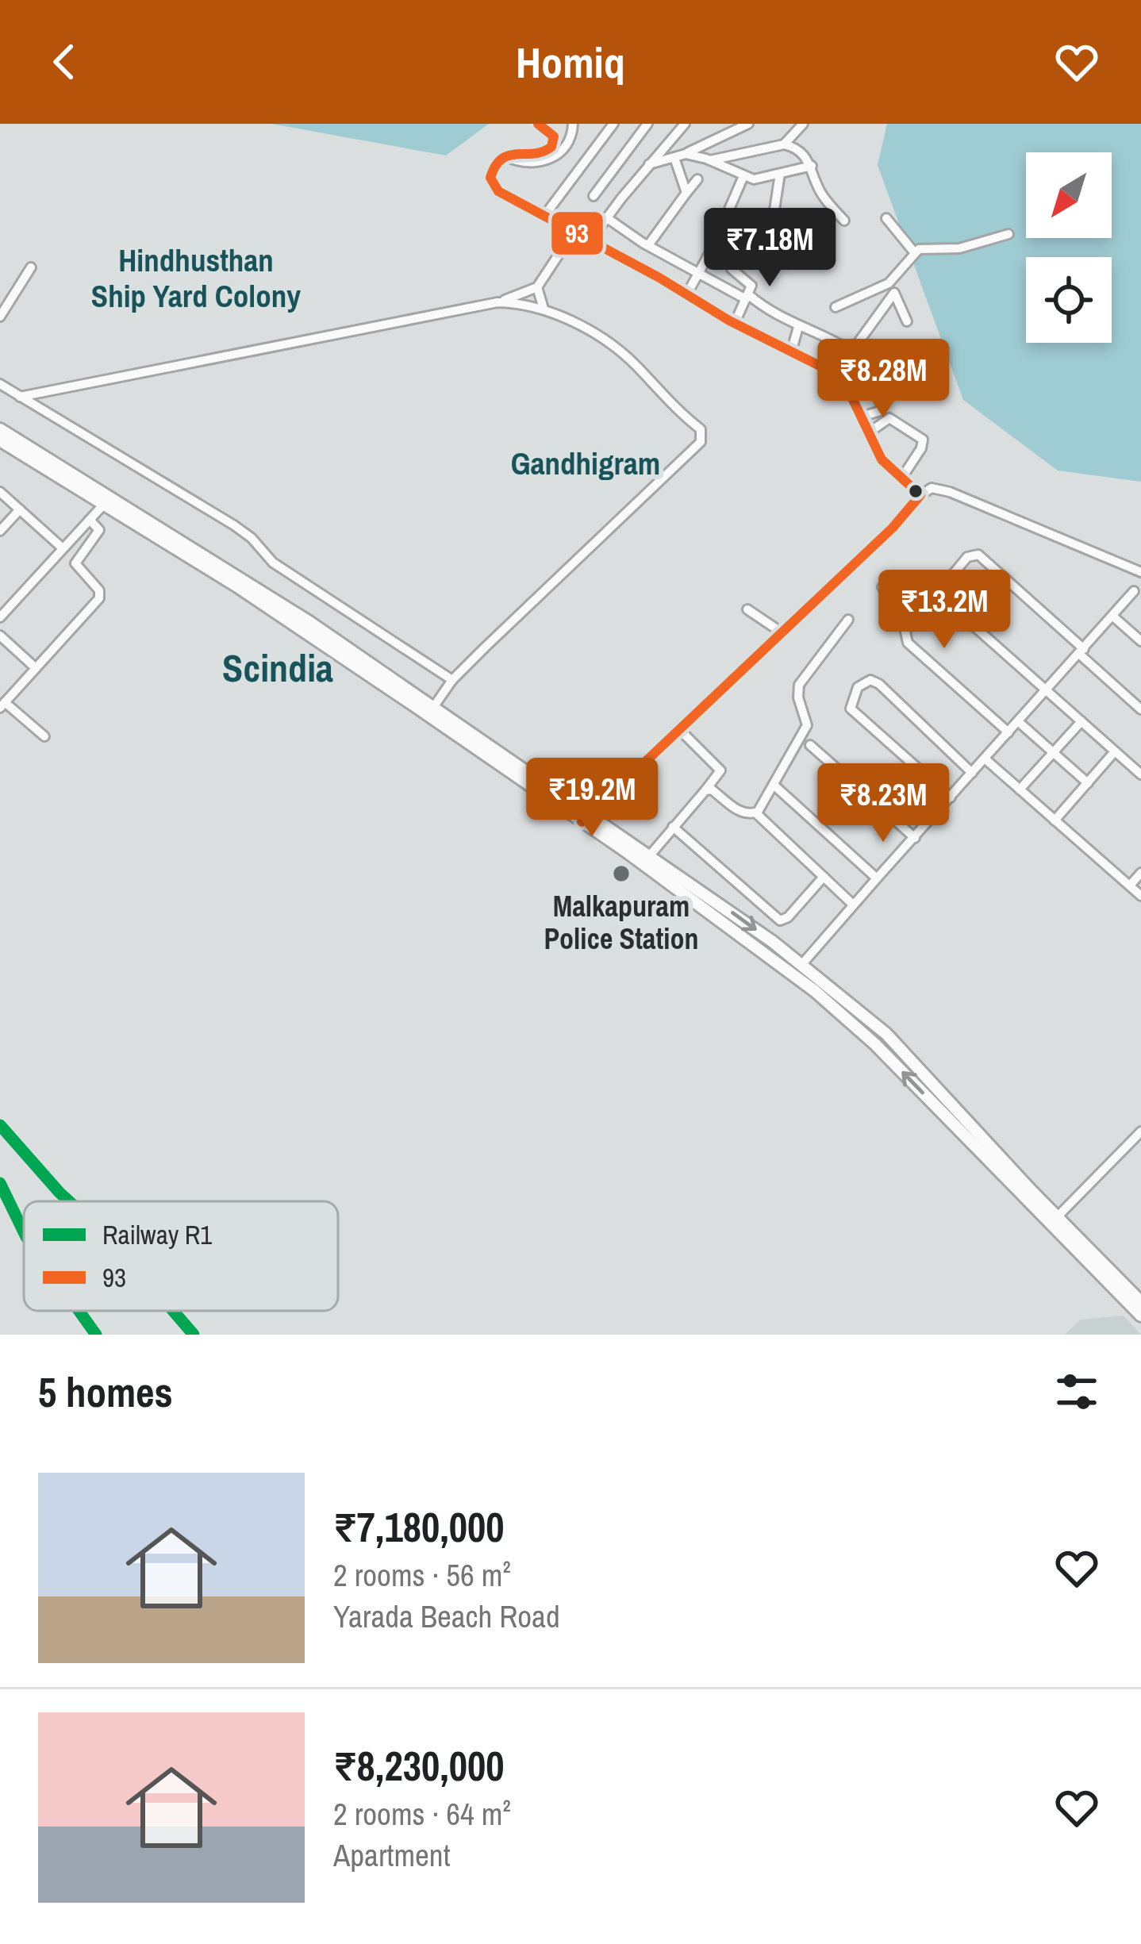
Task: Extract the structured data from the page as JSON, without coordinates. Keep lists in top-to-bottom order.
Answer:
{
  "districts": ["Hindhusthan Ship Yard Colony", "Gandhigram", "Scindia"],
  "places": ["Malkapuram Police Station"],
  "lines": ["transit line 93", "rail line R1"],
  "legend": ["Railway R1", "93"],
  "north": "bottom left",
  "page": {
    "header": "Homiq",
    "price": [
      "₹7.18M",
      "₹8.28M",
      "₹13.2M",
      "₹19.2M",
      "₹8.23M"
    ],
    "heading": "5 homes",
    "list": [
      {
        "name": "₹7,180,000",
        "note": "2 rooms · 56 m² · Yarada Beach Road"
      },
      {
        "name": "₹8,230,000",
        "note": "2 rooms · 64 m² · Apartment"
      }
    ]
  }
}
